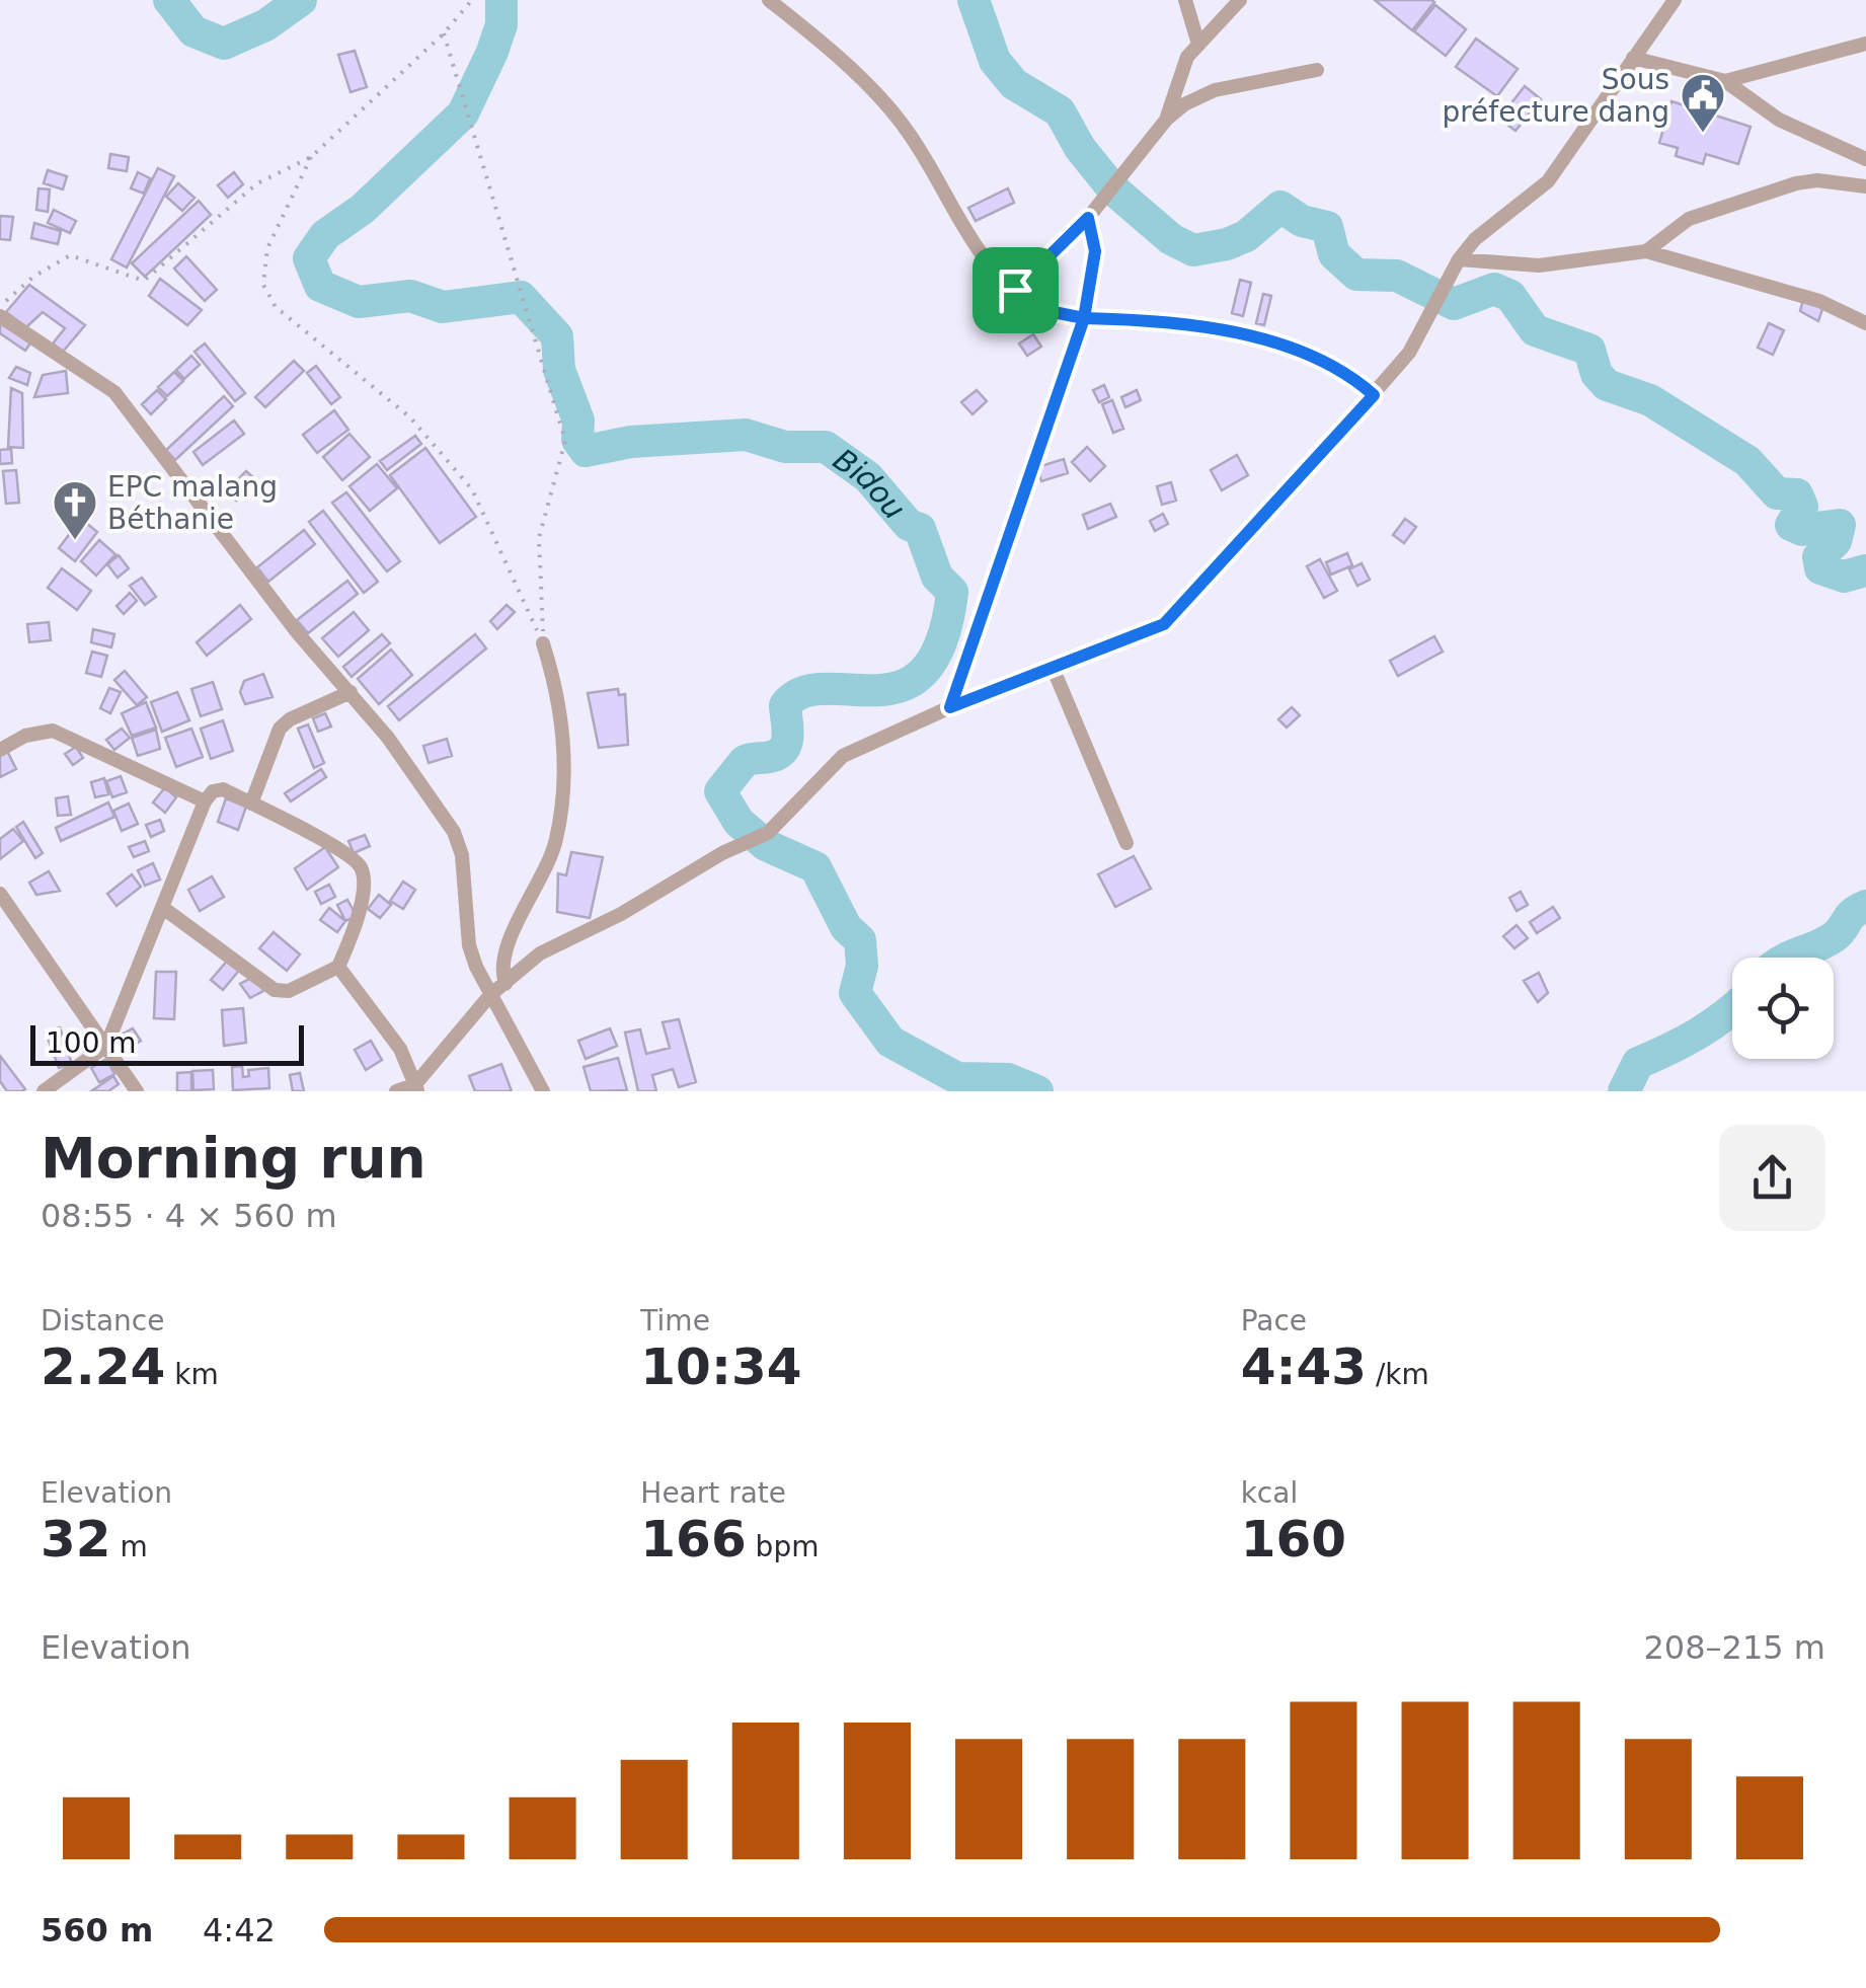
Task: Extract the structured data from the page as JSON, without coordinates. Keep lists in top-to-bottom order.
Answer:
{
  "water": ["Bidou"],
  "places": {
    "public building": ["Sous préfecture dang"],
    "church": ["EPC malang Béthanie"]
  },
  "scale_bar": "100 m",
  "page": {
    "scale": "100 m",
    "heading": ["Morning run", "08:55 · 4 × 560 m"],
    "stats": [
      ["Distance", "2.24 km"],
      ["Time", "10:34"],
      ["Pace", "4:43 /km"],
      ["Elevation", "32 m"],
      ["Heart rate", "166 bpm"],
      ["kcal", "160"]
    ],
    "chart": ["Elevation", "208–215 m"],
    "list": [
      {
        "name": "560 m",
        "note": "4:42"
      }
    ]
  }
}
